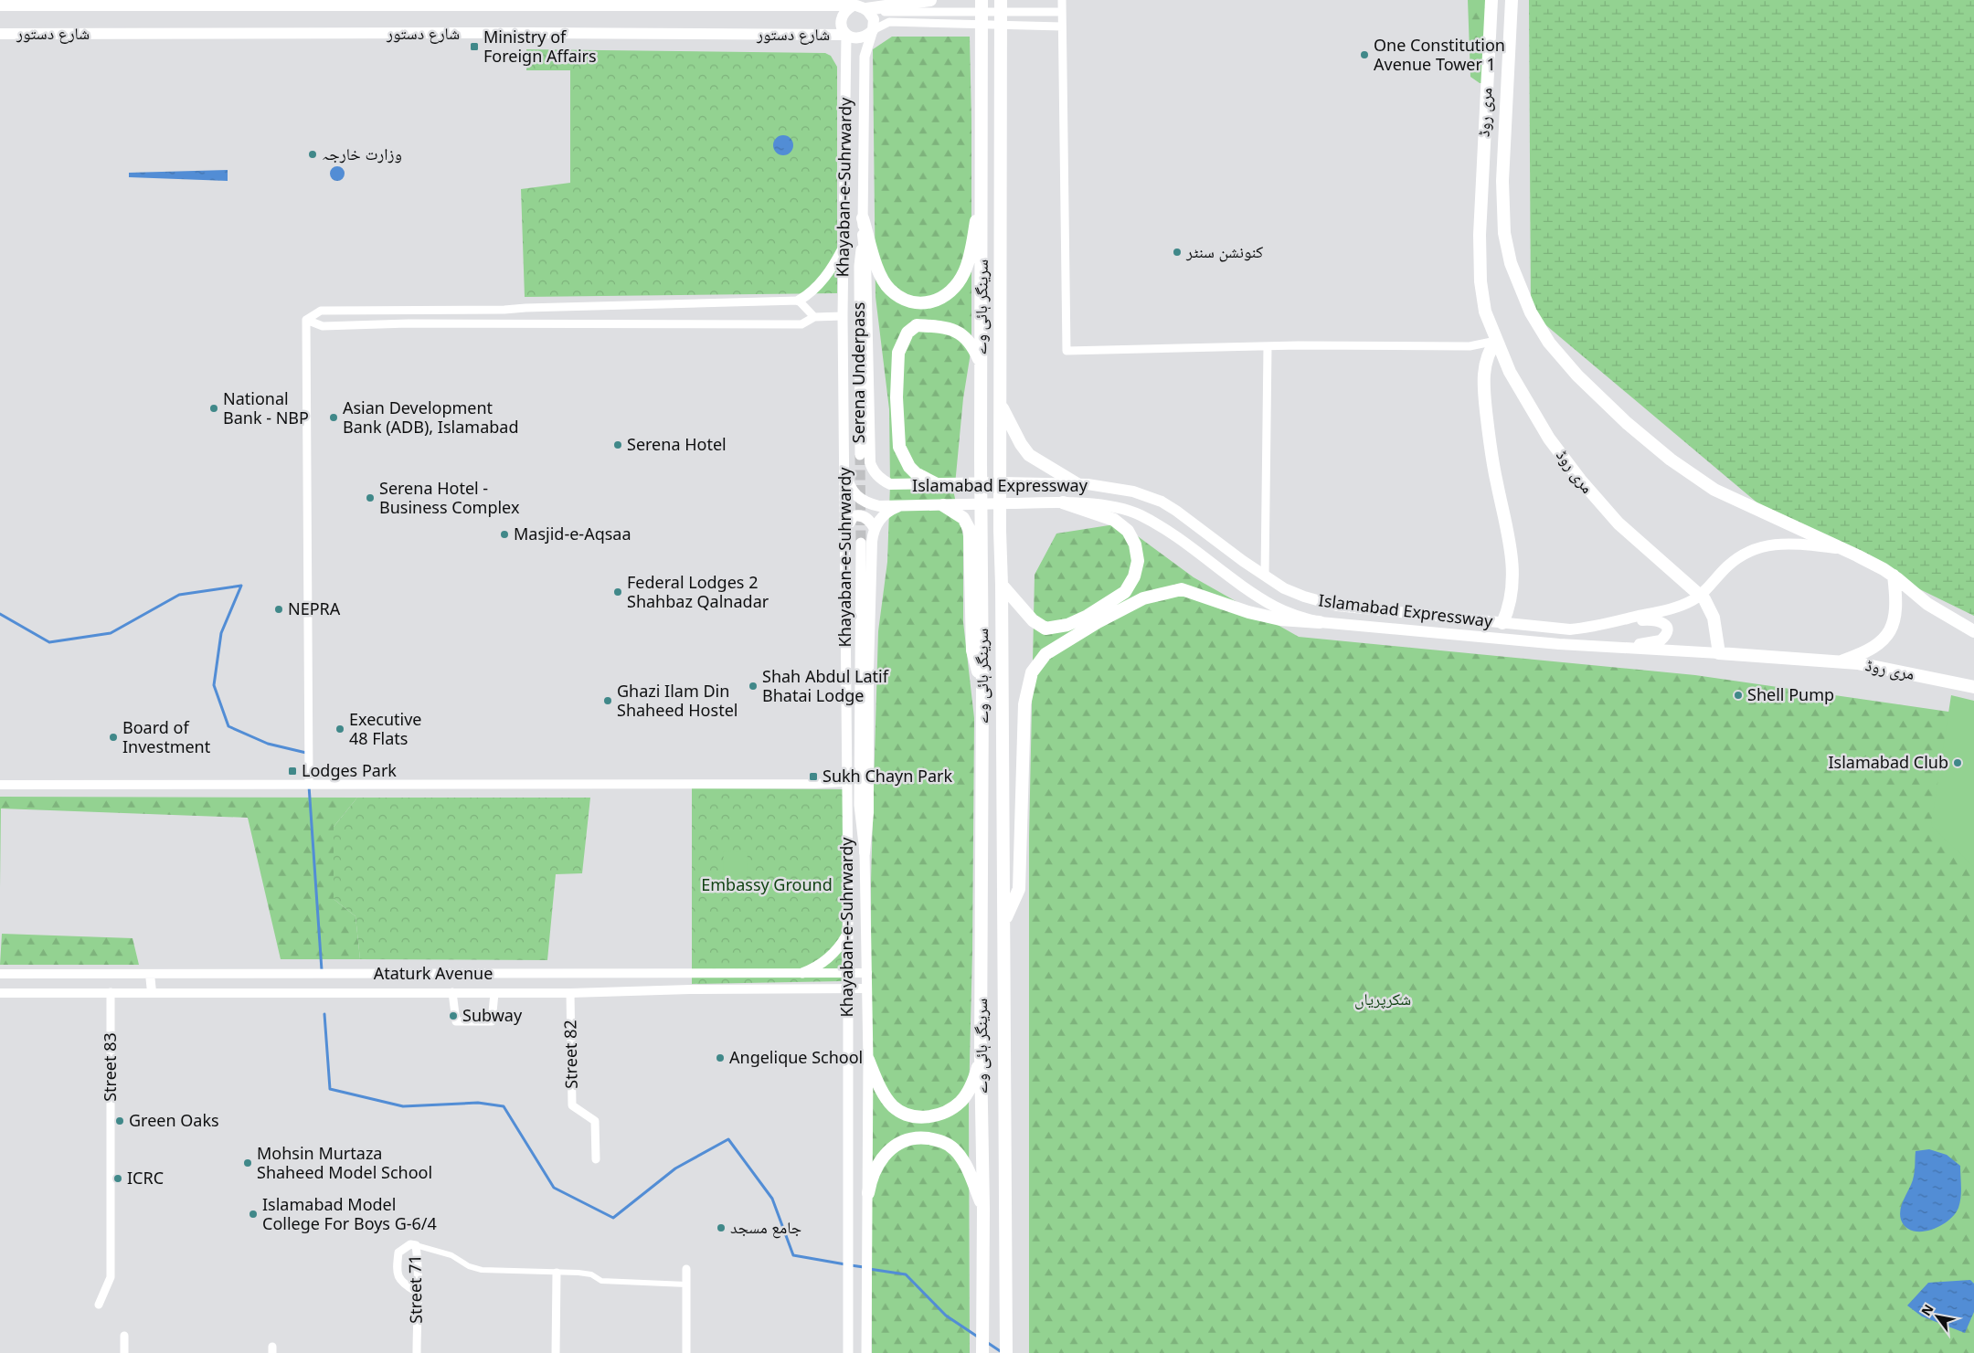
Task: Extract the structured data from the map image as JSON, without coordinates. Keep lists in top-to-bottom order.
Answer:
{
  "streets": {
    "highway": ["مری روڈ", "سرینگر ہائی وے"],
    "main road": ["شارع دستور", "Khayaban-e-Suhrwardy", "Islamabad Expressway"],
    "street": [
      "Ataturk Avenue",
      "Street 82",
      "Street 83",
      "Street 71"
    ]
  },
  "crossings": [
    ["شارع دستور", "Khayaban-e-Suhrwardy"],
    ["مری روڈ", "Islamabad Expressway"],
    ["Khayaban-e-Suhrwardy", "Islamabad Expressway"],
    ["Khayaban-e-Suhrwardy", "Ataturk Avenue"],
    ["Ataturk Avenue", "Street 82"],
    ["Ataturk Avenue", "Street 83"]
  ],
  "parks": ["Embassy Ground", "شکرپریاں"],
  "places": {
    "transit": ["Ministry of Foreign Affairs", "Lodges Park", "Sukh Chayn Park"],
    "other": [
      "One Constitution Avenue Tower 1",
      "وزارت خارجہ",
      "کنونشن سنٹر",
      "National Bank - NBP",
      "Asian Development Bank (ADB), Islamabad",
      "Serena Hotel",
      "Serena Hotel - Business Complex",
      "Masjid-e-Aqsaa",
      "Federal Lodges 2 Shahbaz Qalnadar",
      "NEPRA",
      "Shah Abdul Latif Bhatai Lodge",
      "Shell Pump",
      "Ghazi Ilam Din Shaheed Hostel",
      "Executive 48 Flats",
      "Board of Investment",
      "Islamabad Club",
      "Subway",
      "Angelique School",
      "Green Oaks",
      "Mohsin Murtaza Shaheed Model School",
      "ICRC",
      "Islamabad Model College For Boys G-6/4",
      "جامع مسجد"
    ]
  },
  "north": "top left"
}
